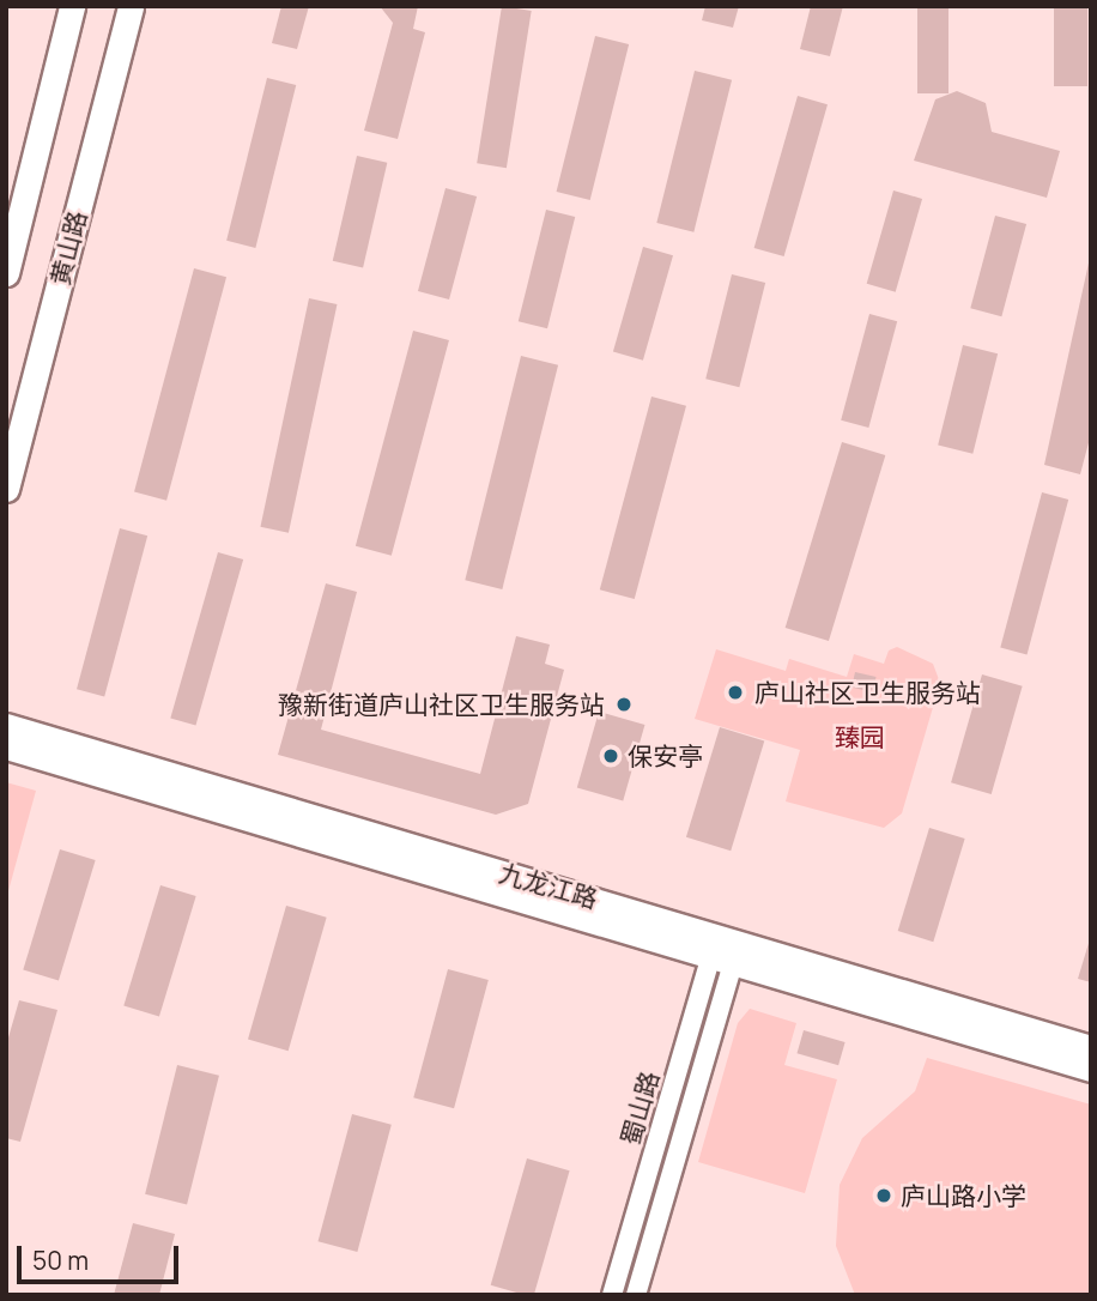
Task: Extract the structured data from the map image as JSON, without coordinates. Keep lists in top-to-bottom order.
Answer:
{
  "streets": {
    "street": ["黄山路", "九龙江路", "蜀山路"]
  },
  "crossings": [
    ["九龙江路", "蜀山路"]
  ],
  "parks": ["臻园"],
  "places": [
    "庐山社区卫生服务站",
    "豫新街道庐山社区卫生服务站",
    "保安亭",
    "庐山路小学"
  ],
  "scale_bar": "50 m"
}
